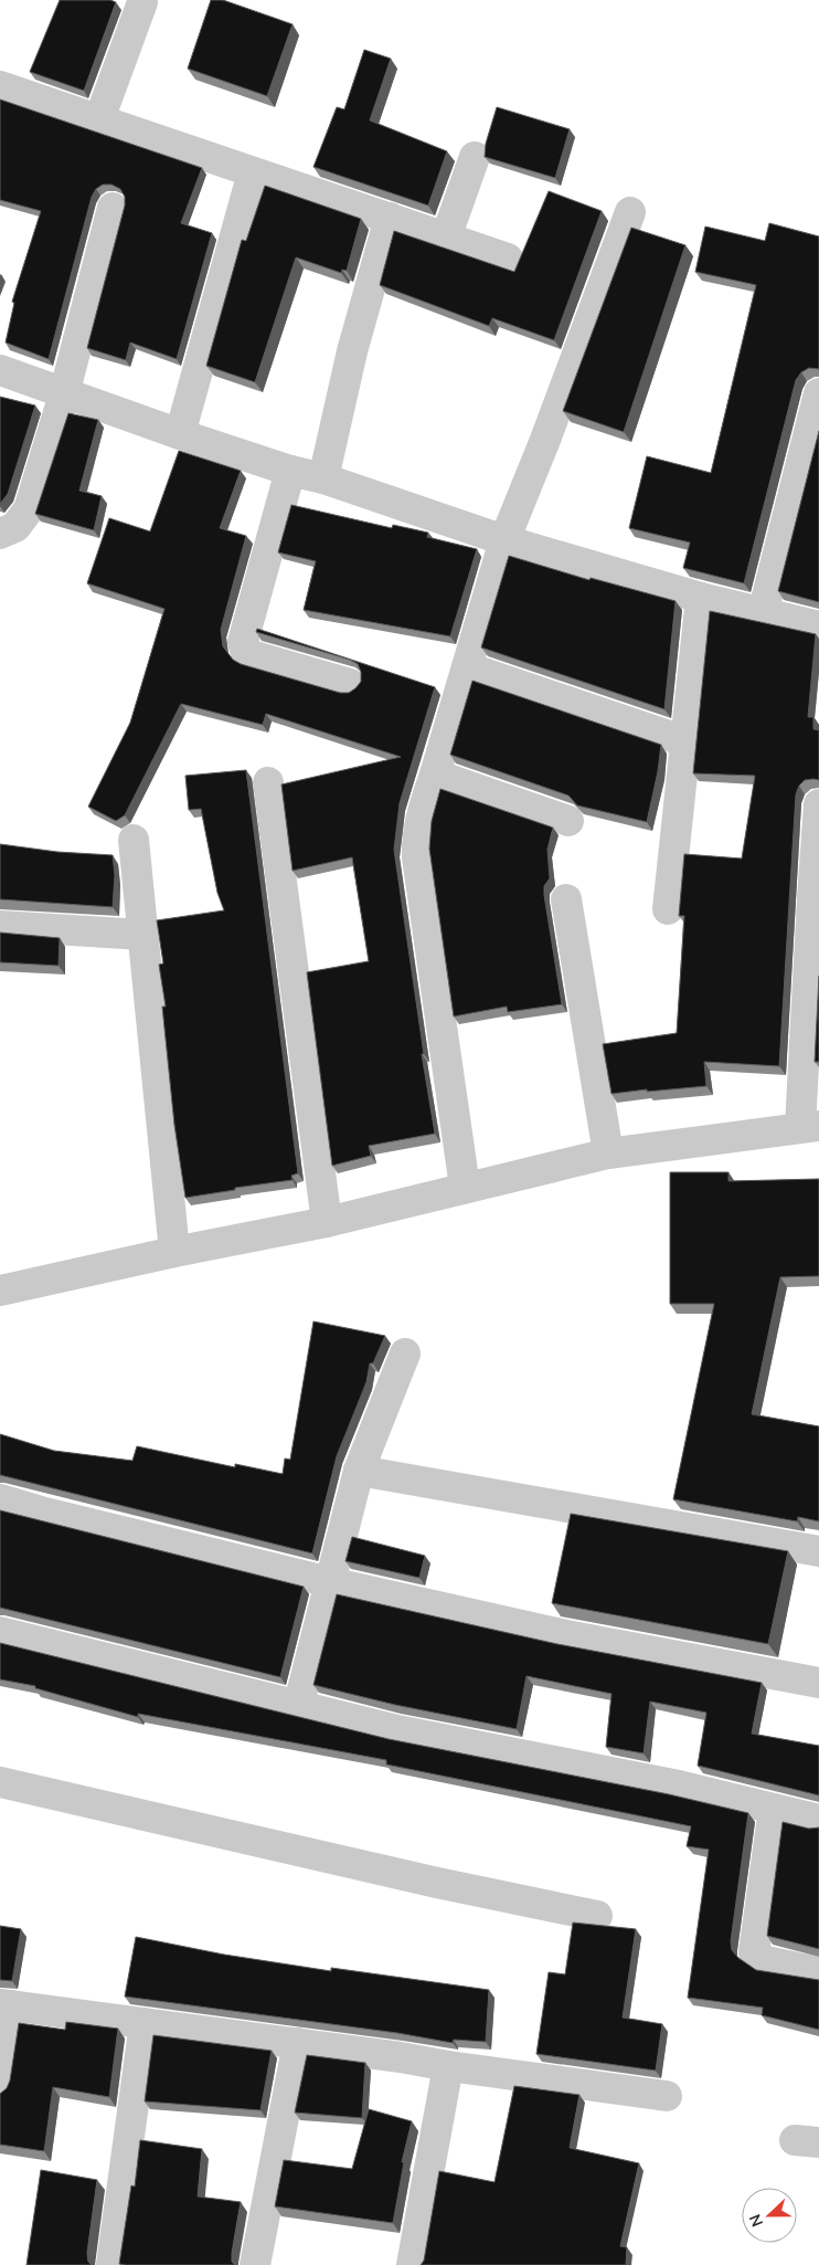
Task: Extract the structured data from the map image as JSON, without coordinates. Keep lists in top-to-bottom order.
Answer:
{
  "north": "left"
}
